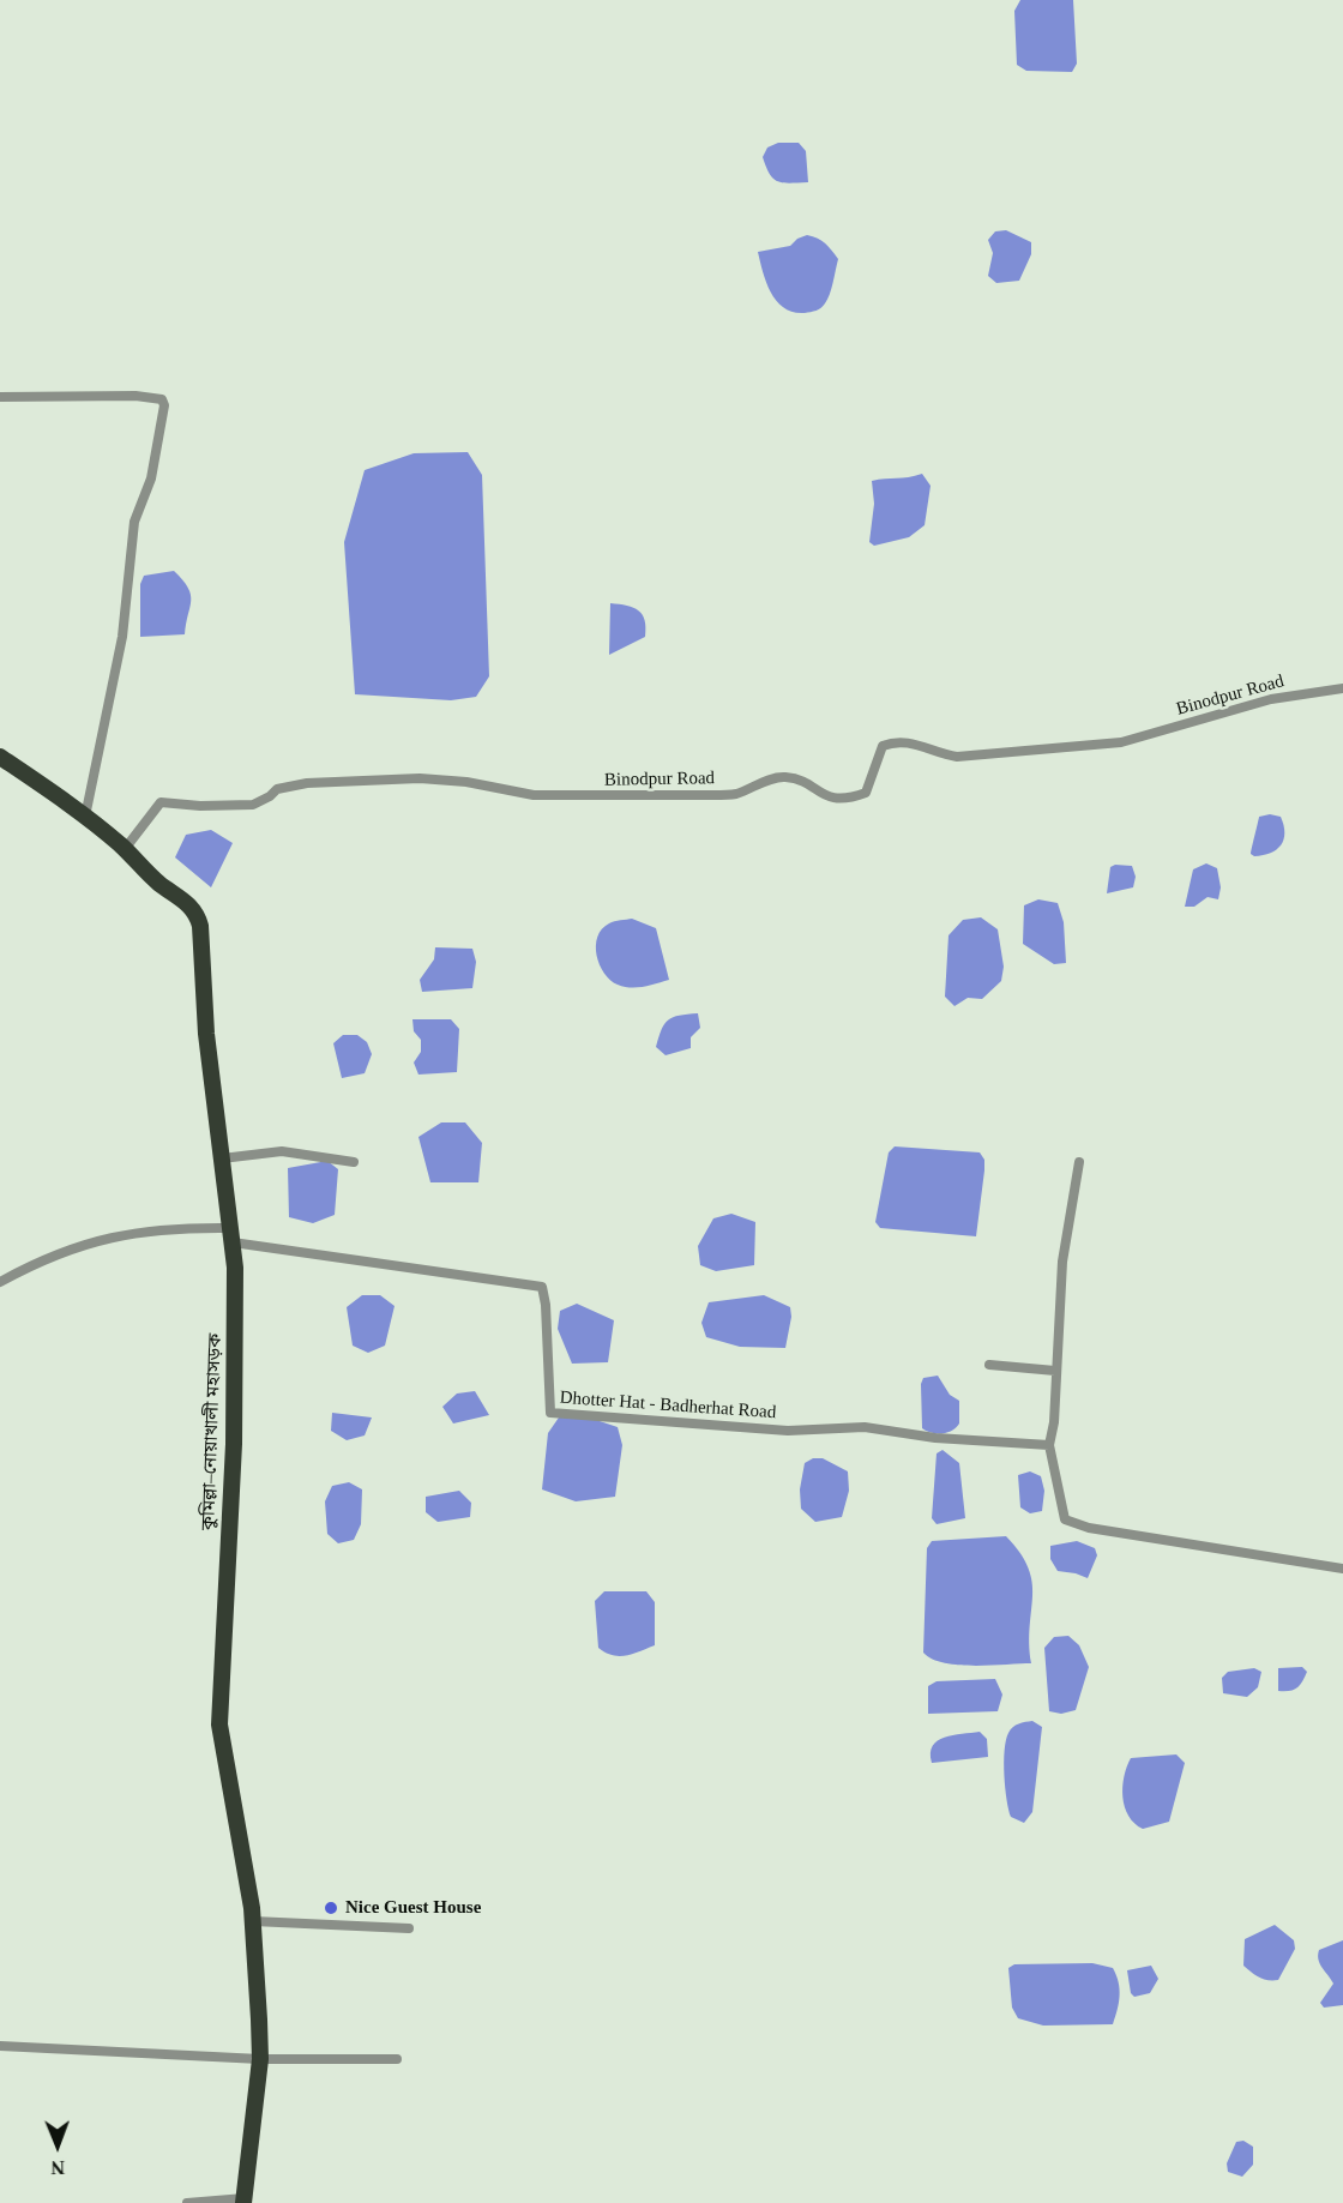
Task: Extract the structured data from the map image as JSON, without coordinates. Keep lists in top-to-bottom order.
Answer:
{
  "streets": {
    "highway": ["কুমিল্লা–নোয়াখালী মহাসড়ক"],
    "street": ["Binodpur Road", "Dhotter Hat - Badherhat Road"]
  },
  "crossings": [
    ["Binodpur Road", "কুমিল্লা–নোয়াখালী মহাসড়ক"],
    ["Dhotter Hat - Badherhat Road", "কুমিল্লা–নোয়াখালী মহাসড়ক"]
  ],
  "places": ["Nice Guest House"],
  "north": "bottom"
}
